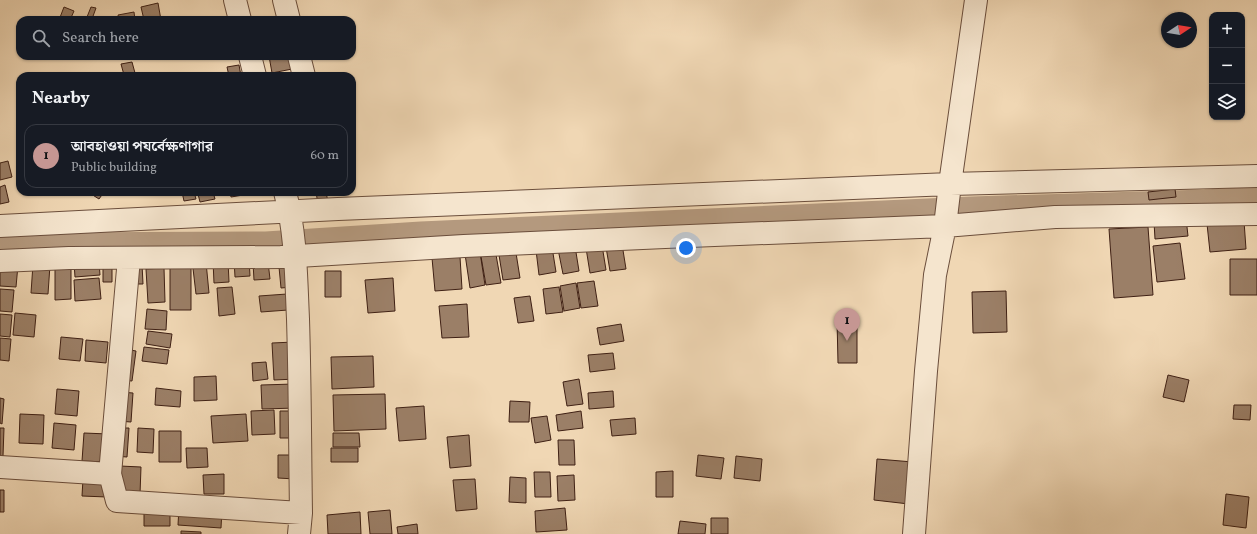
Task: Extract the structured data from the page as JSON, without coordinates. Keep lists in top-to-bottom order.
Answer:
{
  "north": "right",
  "page": {
    "map_buttons": ["+", "−"],
    "search": "Search here",
    "heading": "Nearby",
    "list": [
      {
        "mark": "1",
        "name": "আবহাওয়া পযর্বেক্ষণাগার",
        "note": "Public building",
        "value": "60 m"
      }
    ],
    "pins": "1"
  }
}
